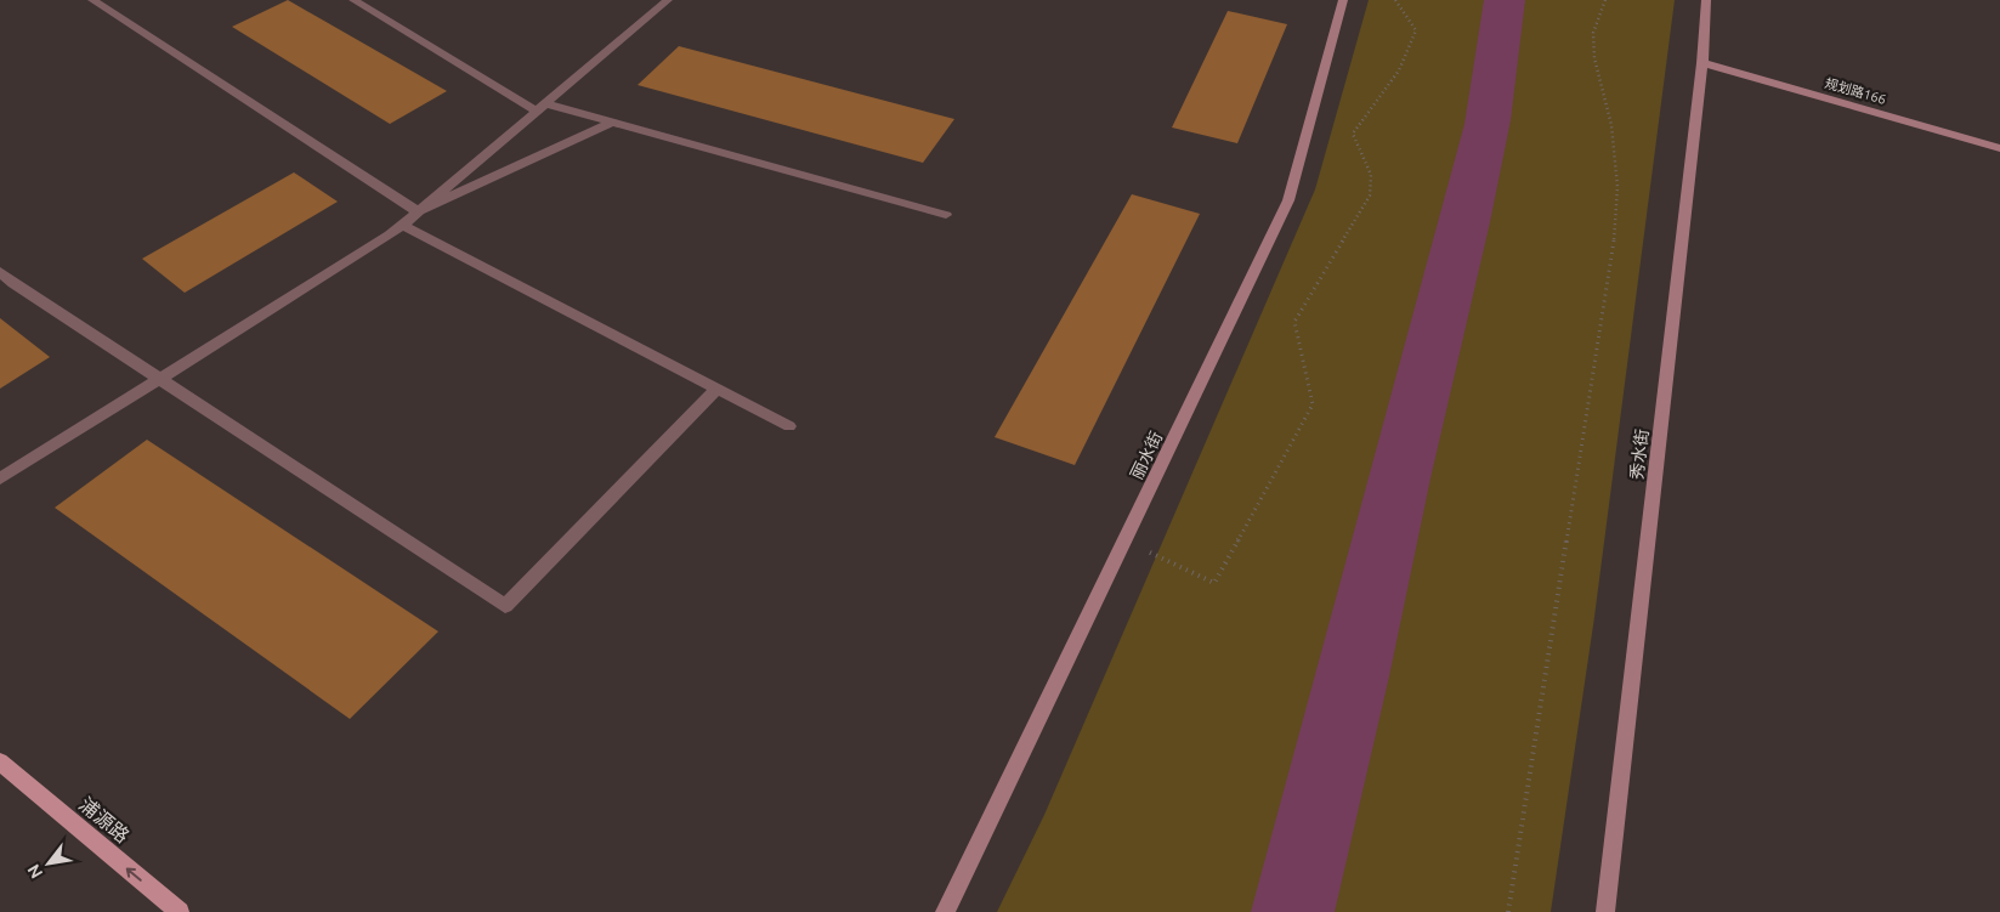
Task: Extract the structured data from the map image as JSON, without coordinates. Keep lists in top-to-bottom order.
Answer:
{
  "streets": {
    "main road": ["浦源路"],
    "street": ["规划路166", "秀水街", "丽水街"]
  },
  "crossings": [
    ["规划路166", "秀水街"]
  ],
  "one_way": ["浦源路"],
  "north": "bottom left"
}
